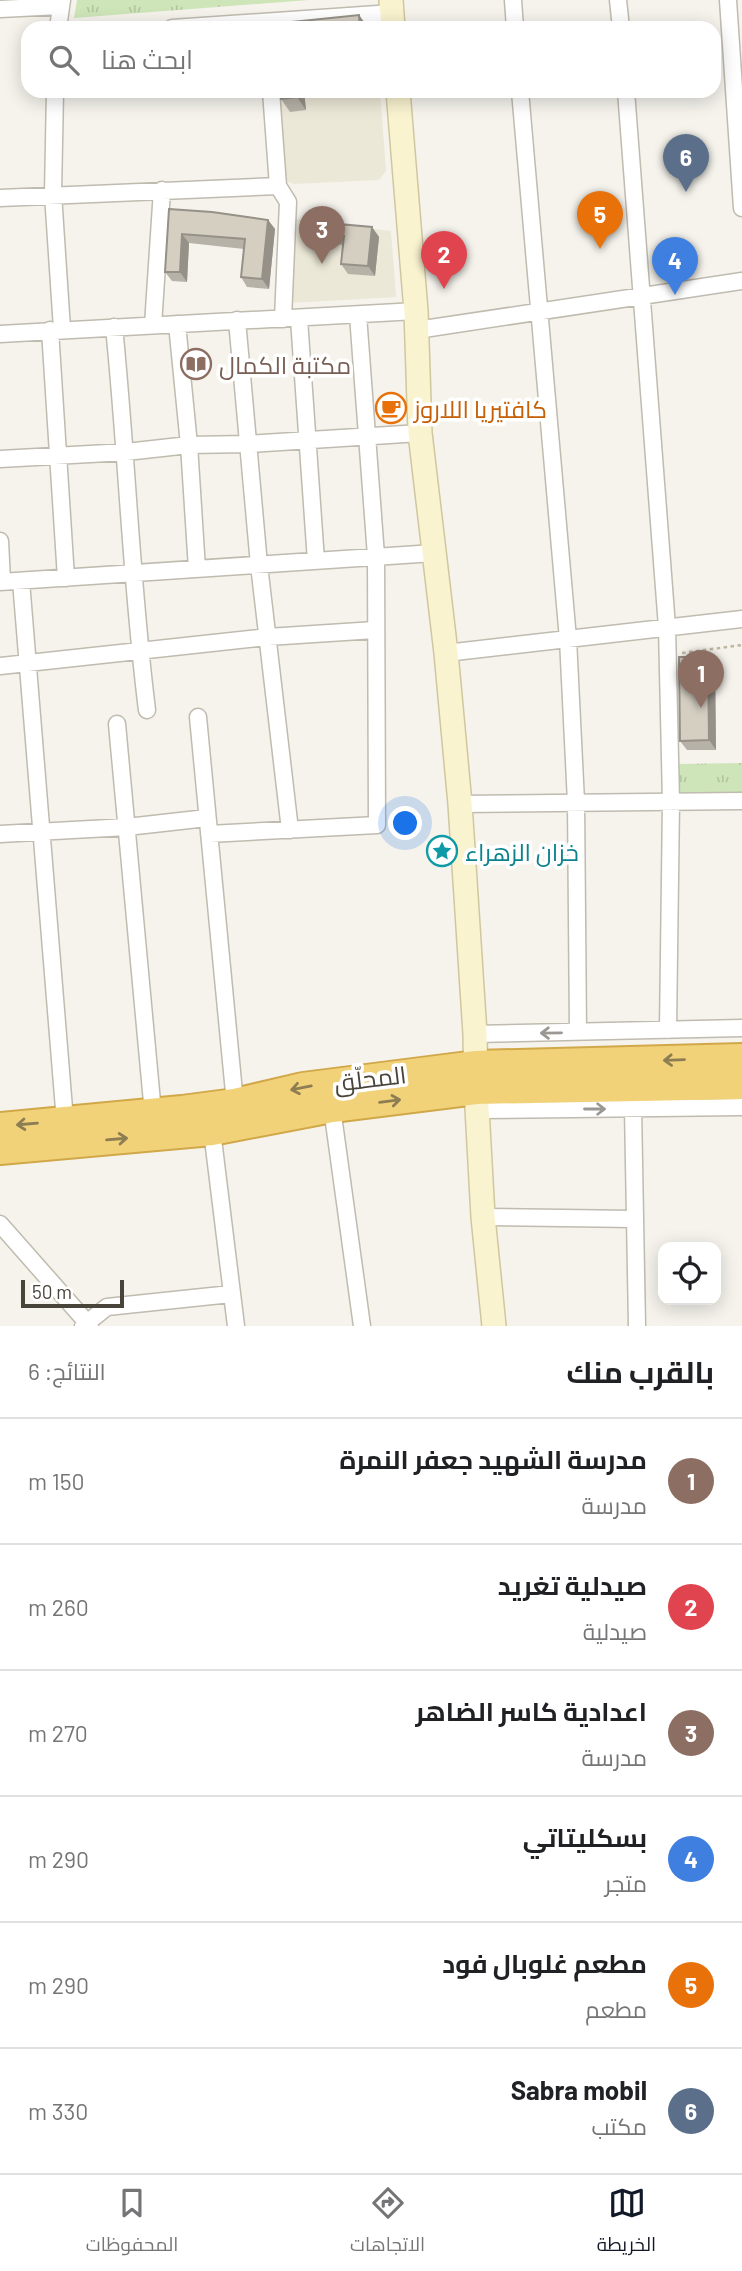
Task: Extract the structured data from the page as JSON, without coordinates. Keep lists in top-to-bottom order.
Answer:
{
  "streets": {
    "highway": ["المحلّق"]
  },
  "places": {
    "library": ["مكتبة الكمال"],
    "cafe": ["كافتيريا اللاروز"],
    "place": ["خزان الزهراء"]
  },
  "scale_bar": "50 m",
  "page": {
    "search": "ابحث هنا",
    "pins": [
      "6",
      "5",
      "3",
      "2",
      "4",
      "1"
    ],
    "scale": "50 m",
    "heading": ["بالقرب منك", "النتائج: 6"],
    "list": [
      {
        "mark": "1",
        "name": "مدرسة الشهيد جعفر النمرة",
        "note": "مدرسة",
        "value": "150 m"
      },
      {
        "mark": "2",
        "name": "صيدلية تغريد",
        "note": "صيدلية",
        "value": "260 m"
      },
      {
        "mark": "3",
        "name": "اعدادية كاسر الضاهر",
        "note": "مدرسة",
        "value": "270 m"
      },
      {
        "mark": "4",
        "name": "بسكليتاتي",
        "note": "متجر",
        "value": "290 m"
      },
      {
        "mark": "5",
        "name": "مطعم غلوبال فود",
        "note": "مطعم",
        "value": "290 m"
      },
      {
        "mark": "6",
        "name": "Sabra mobil",
        "note": "مكتب",
        "value": "330 m"
      }
    ],
    "nav": ["الخريطة", "الاتجاهات", "المحفوظات"]
  }
}
